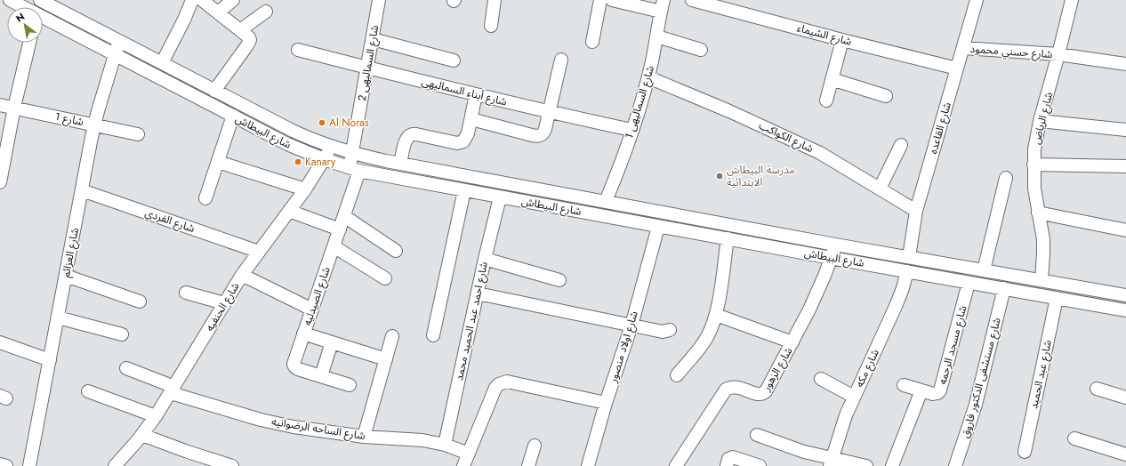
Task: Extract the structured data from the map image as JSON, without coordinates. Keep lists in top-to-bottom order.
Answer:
{
  "streets": {
    "street": [
      "شارع الشيماء",
      "شارع حسني محمود",
      "شارع السماليهى 2",
      "شارع أبناء السماليهى",
      "شارع السماليهى 1",
      "شارع الرياض",
      "شارع 1",
      "شارع القاعده",
      "شارع البيطاش",
      "شارع الكواكب",
      "شارع الفردي",
      "شارع العزائم",
      "شارع الصيدليه",
      "شارع الحنفيه",
      "شارع احمد عبد الحميد محمد",
      "شارع مسجد الرحمه",
      "شارع اولاد منصور",
      "شارع مكه",
      "شارع الزهور",
      "شارع عبد الحميد",
      "شارع مستشفى الدكتور فاروق",
      "شارع الساحه الرضوانيه"
    ]
  },
  "crossings": [
    ["شارع الشيماء", "شارع القاعده"],
    ["شارع حسني محمود", "شارع الرياض"],
    ["شارع حسني محمود", "شارع القاعده"],
    ["شارع السماليهى 2", "شارع أبناء السماليهى"],
    ["شارع السماليهى 2", "شارع البيطاش"],
    ["شارع السماليهى 2", "شارع الصيدليه"],
    ["شارع أبناء السماليهى", "شارع السماليهى 1"],
    ["شارع السماليهى 1", "شارع البيطاش"],
    ["شارع السماليهى 1", "شارع الكواكب"],
    ["شارع الرياض", "شارع البيطاش"],
    ["شارع 1", "شارع العزائم"],
    ["شارع القاعده", "شارع البيطاش"],
    ["شارع القاعده", "شارع الكواكب"],
    ["شارع البيطاش", "شارع العزائم"],
    ["شارع البيطاش", "شارع الصيدليه"],
    ["شارع البيطاش", "شارع الحنفيه"],
    ["شارع البيطاش", "شارع احمد عبد الحميد محمد"],
    ["شارع البيطاش", "شارع مسجد الرحمه"],
    ["شارع البيطاش", "شارع اولاد منصور"],
    ["شارع البيطاش", "شارع مكه"],
    ["شارع البيطاش", "شارع الزهور"],
    ["شارع البيطاش", "شارع عبد الحميد"],
    ["شارع البيطاش", "شارع مستشفى الدكتور فاروق"],
    ["شارع الفردي", "شارع العزائم"],
    ["شارع الفردي", "شارع الحنفيه"],
    ["شارع الحنفيه", "شارع الساحه الرضوانيه"],
    ["شارع احمد عبد الحميد محمد", "شارع الساحه الرضوانيه"]
  ],
  "places": ["Al Noras", "Kanary", "مدرسة البيطاش الابتدائية"],
  "north": "top left"
}
